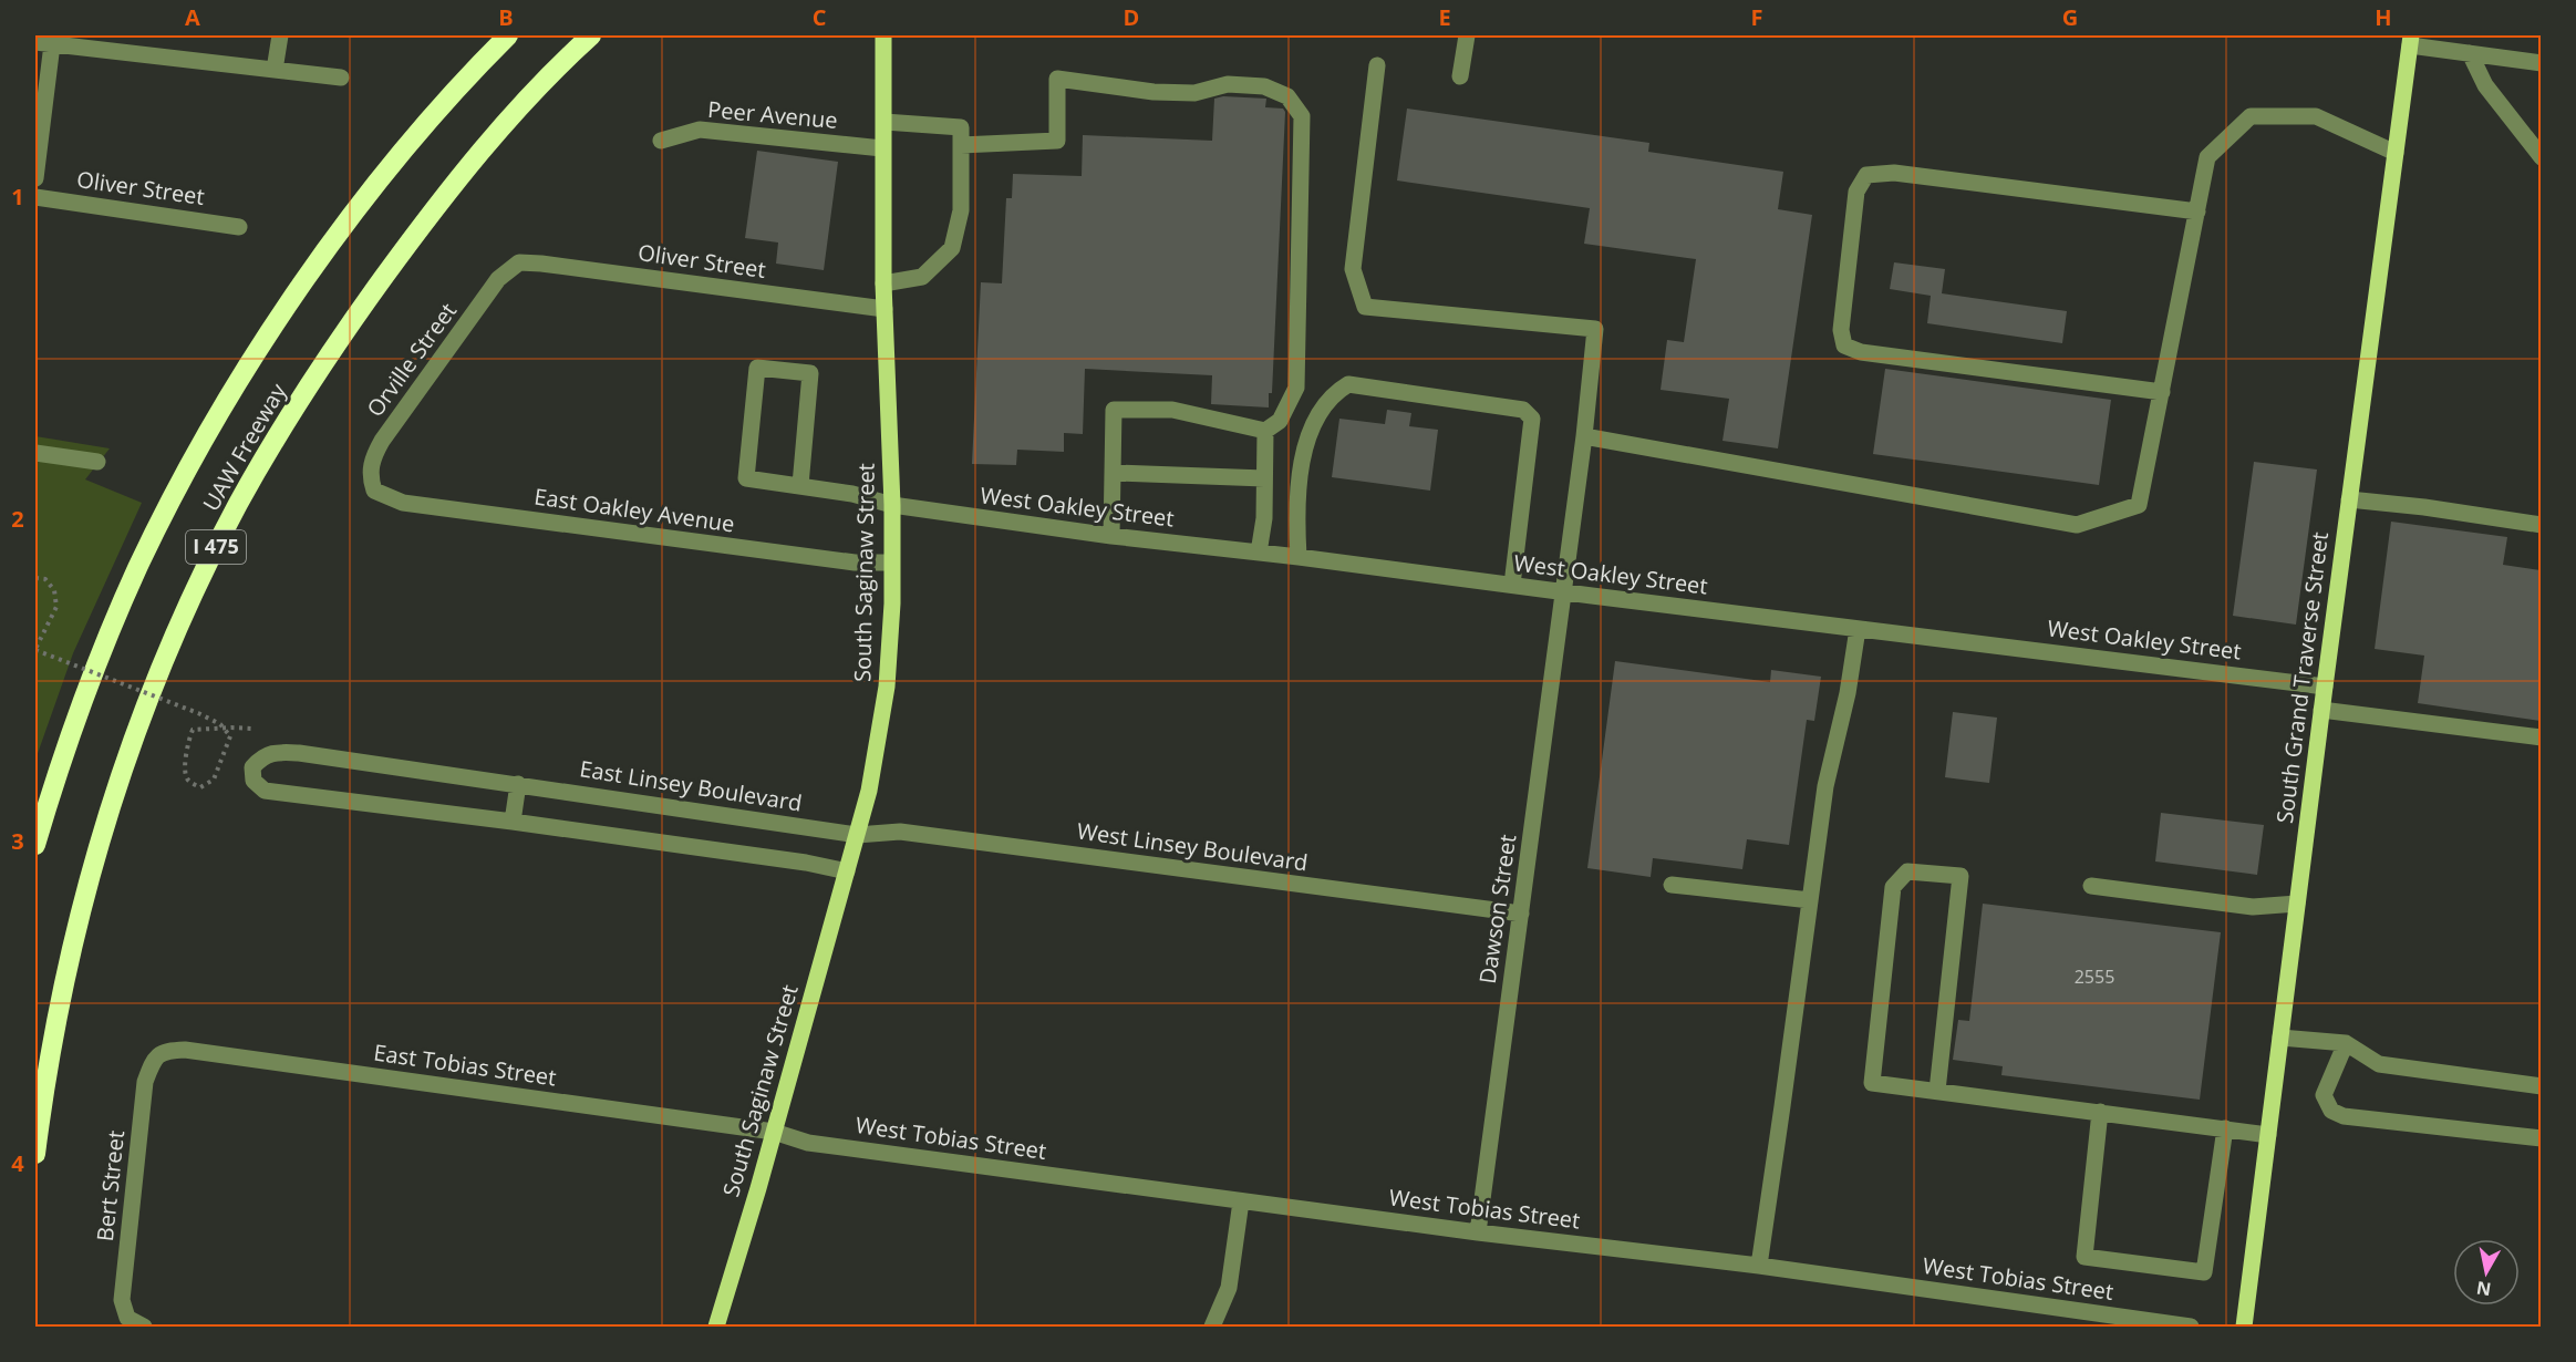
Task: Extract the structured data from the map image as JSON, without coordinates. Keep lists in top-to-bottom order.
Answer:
{
  "streets": {
    "highway": ["UAW Freeway", "I 475"],
    "main road": ["South Saginaw Street", "South Grand Traverse Street"],
    "street": [
      "Peer Avenue",
      "Oliver Street",
      "Orville Street",
      "West Oakley Street",
      "East Oakley Avenue",
      "East Linsey Boulevard",
      "West Linsey Boulevard",
      "Dawson Street",
      "East Tobias Street",
      "West Tobias Street",
      "Bert Street"
    ]
  },
  "crossings": [
    ["Peer Avenue", "South Saginaw Street"],
    ["Oliver Street", "Orville Street"],
    ["Oliver Street", "South Saginaw Street"],
    ["Orville Street", "East Oakley Avenue"],
    ["West Oakley Street", "South Saginaw Street"],
    ["West Oakley Street", "South Grand Traverse Street"],
    ["West Oakley Street", "Dawson Street"],
    ["East Oakley Avenue", "South Saginaw Street"],
    ["South Saginaw Street", "East Linsey Boulevard"],
    ["South Saginaw Street", "West Linsey Boulevard"],
    ["South Saginaw Street", "East Tobias Street"],
    ["South Saginaw Street", "West Tobias Street"],
    ["East Linsey Boulevard", "West Linsey Boulevard"],
    ["West Linsey Boulevard", "Dawson Street"],
    ["Dawson Street", "West Tobias Street"],
    ["East Tobias Street", "West Tobias Street"],
    ["East Tobias Street", "Bert Street"]
  ],
  "house_numbers": ["2555"],
  "north": "bottom",
  "grid": {
    "columns": [
      "A",
      "B",
      "C",
      "D",
      "E",
      "F",
      "G",
      "H"
    ],
    "rows": [
      "1",
      "2",
      "3",
      "4"
    ]
  }
}
